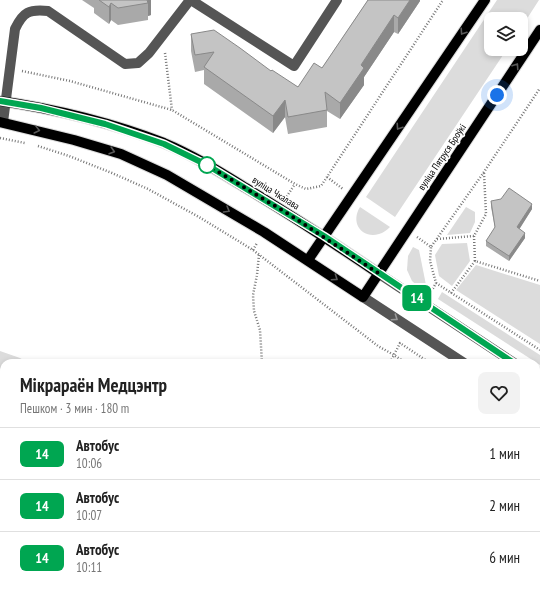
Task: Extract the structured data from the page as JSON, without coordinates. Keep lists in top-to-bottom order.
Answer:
{
  "streets": {
    "main road": ["вуліца Пятруся Броўкі", "вуліца Чкалава"]
  },
  "crossings": [
    ["вуліца Пятруся Броўкі", "вуліца Чкалава"]
  ],
  "lines": ["bus line 14"],
  "page": {
    "on_map": "14",
    "heading": ["Мікрараён Медцэнтр", "Пешком · 3 мин · 180 m"],
    "list": [
      {
        "mark": "14",
        "name": "Автобус",
        "note": "10:06",
        "value": "1 мин"
      },
      {
        "mark": "14",
        "name": "Автобус",
        "note": "10:07",
        "value": "2 мин"
      },
      {
        "mark": "14",
        "name": "Автобус",
        "note": "10:11",
        "value": "6 мин"
      }
    ]
  }
}
